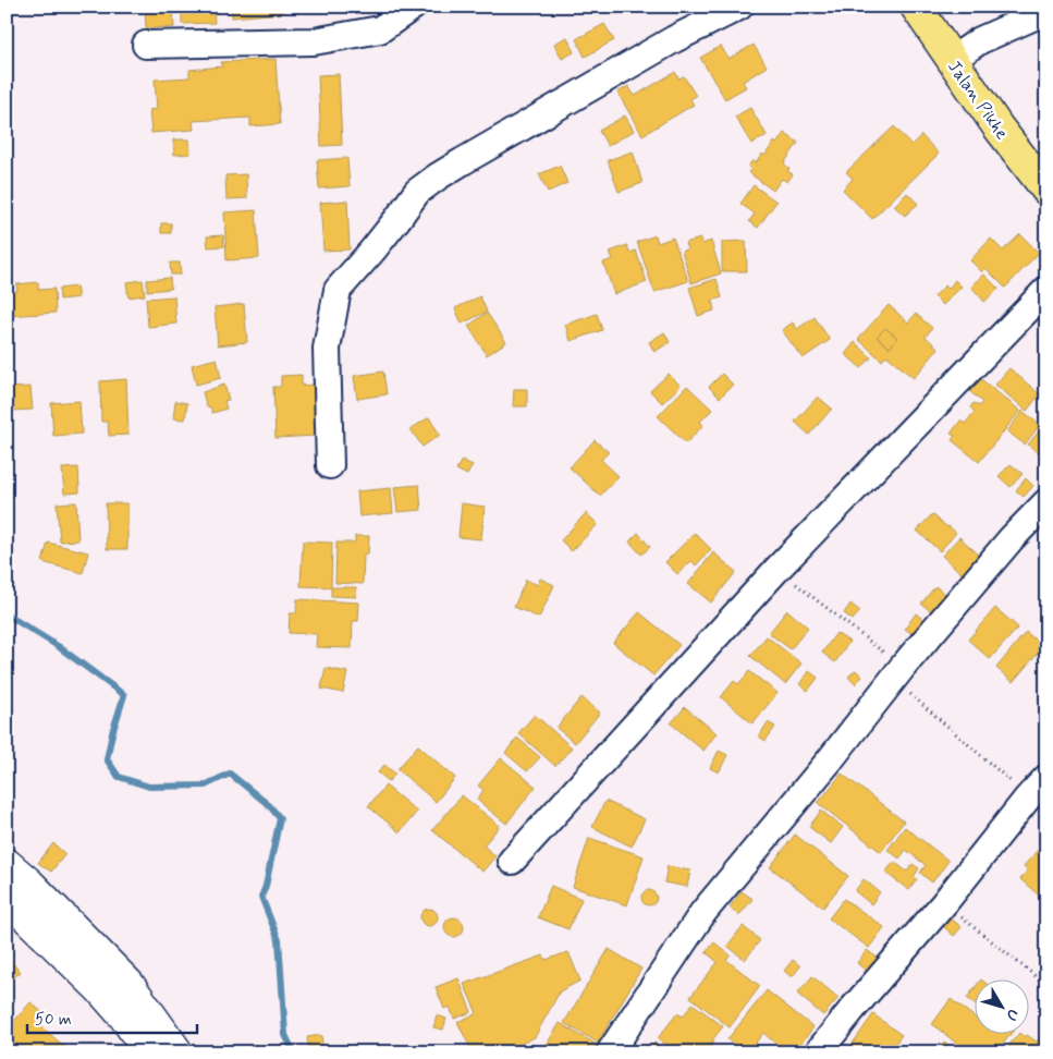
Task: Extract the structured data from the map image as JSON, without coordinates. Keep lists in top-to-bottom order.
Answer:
{
  "streets": {
    "highway": ["Jalan Pikhe"]
  },
  "scale_bar": "50 m",
  "north": "bottom right"
}
